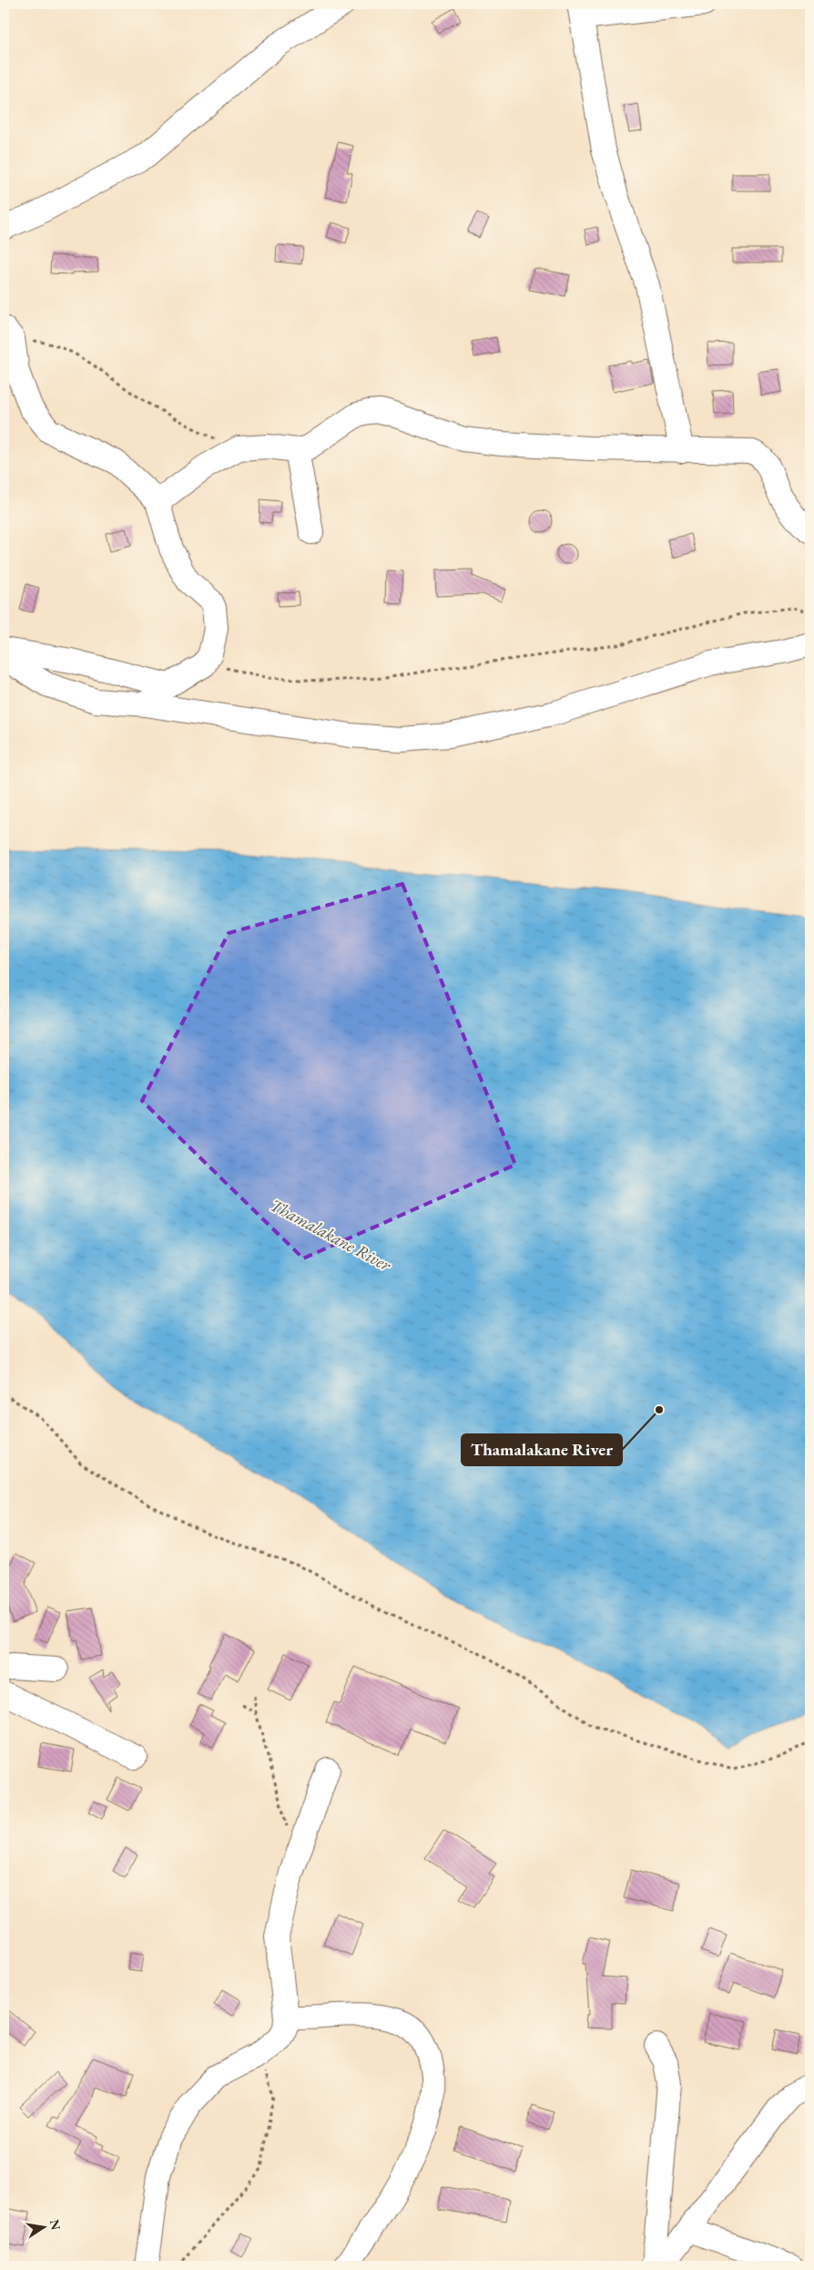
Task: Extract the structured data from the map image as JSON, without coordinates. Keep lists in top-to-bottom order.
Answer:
{
  "water": ["Thamalakane River"],
  "places": ["Thamalakane River"],
  "north": "right"
}
